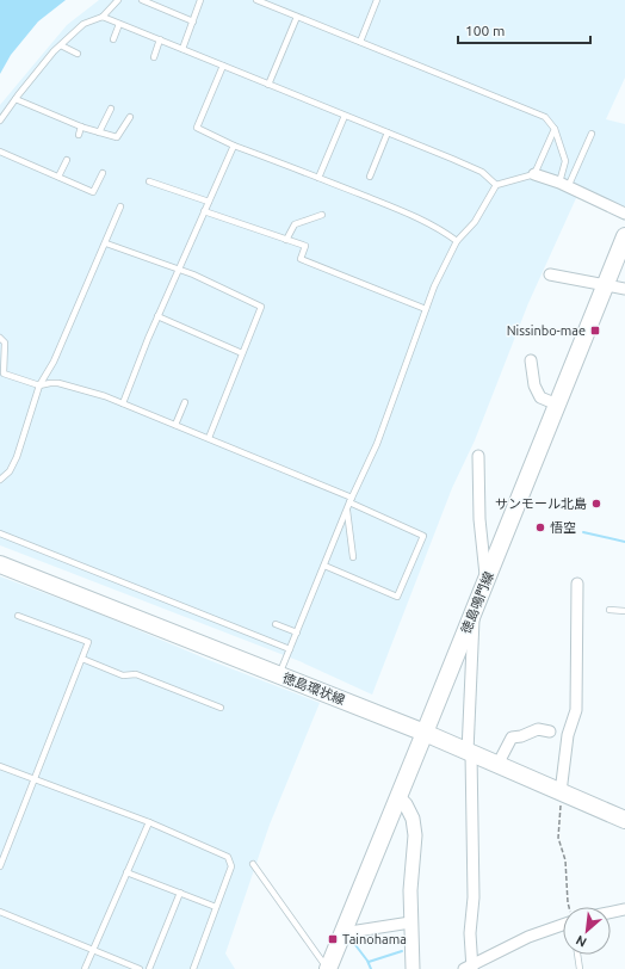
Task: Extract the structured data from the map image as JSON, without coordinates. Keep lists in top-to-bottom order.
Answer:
{
  "streets": {
    "main road": ["徳島鳴門線", "徳島環状線"]
  },
  "crossings": [
    ["徳島鳴門線", "徳島環状線"]
  ],
  "places": {
    "transit": ["Nissinbo-mae", "Tainohama"],
    "other": ["サンモール北島", "悟空"]
  },
  "scale_bar": "100 m",
  "north": "bottom left"
}
